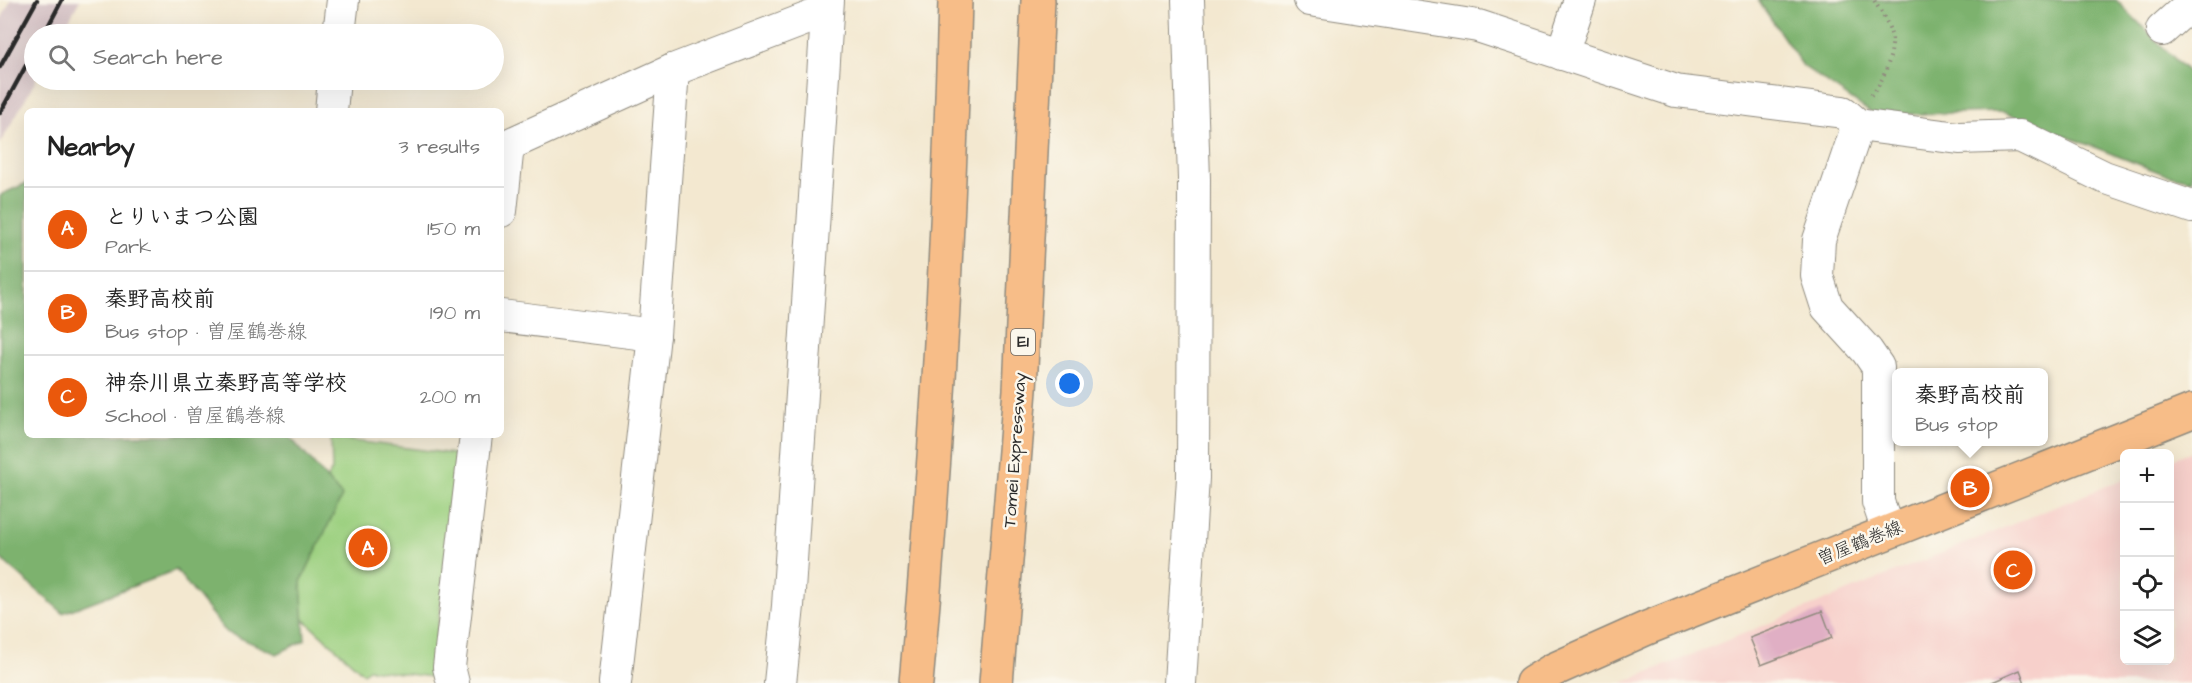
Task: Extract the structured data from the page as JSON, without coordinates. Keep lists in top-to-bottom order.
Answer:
{
  "streets": {
    "main road": ["E1", "Tomei Expressway", "曽屋鶴巻線"]
  },
  "page": {
    "search": "Search here",
    "heading": ["Nearby", "3 results"],
    "list": [
      {
        "mark": "A",
        "name": "とりいまつ公園",
        "note": "Park",
        "value": "150 m"
      },
      {
        "mark": "B",
        "name": "秦野高校前",
        "note": "Bus stop · 曽屋鶴巻線",
        "value": "190 m"
      },
      {
        "mark": "C",
        "name": "神奈川県立秦野高等学校",
        "note": "School · 曽屋鶴巻線",
        "value": "200 m"
      }
    ],
    "popup": ["秦野高校前", "Bus stop"],
    "map_buttons": ["+", "−"],
    "pins": ["B", "A", "C"]
  }
}
